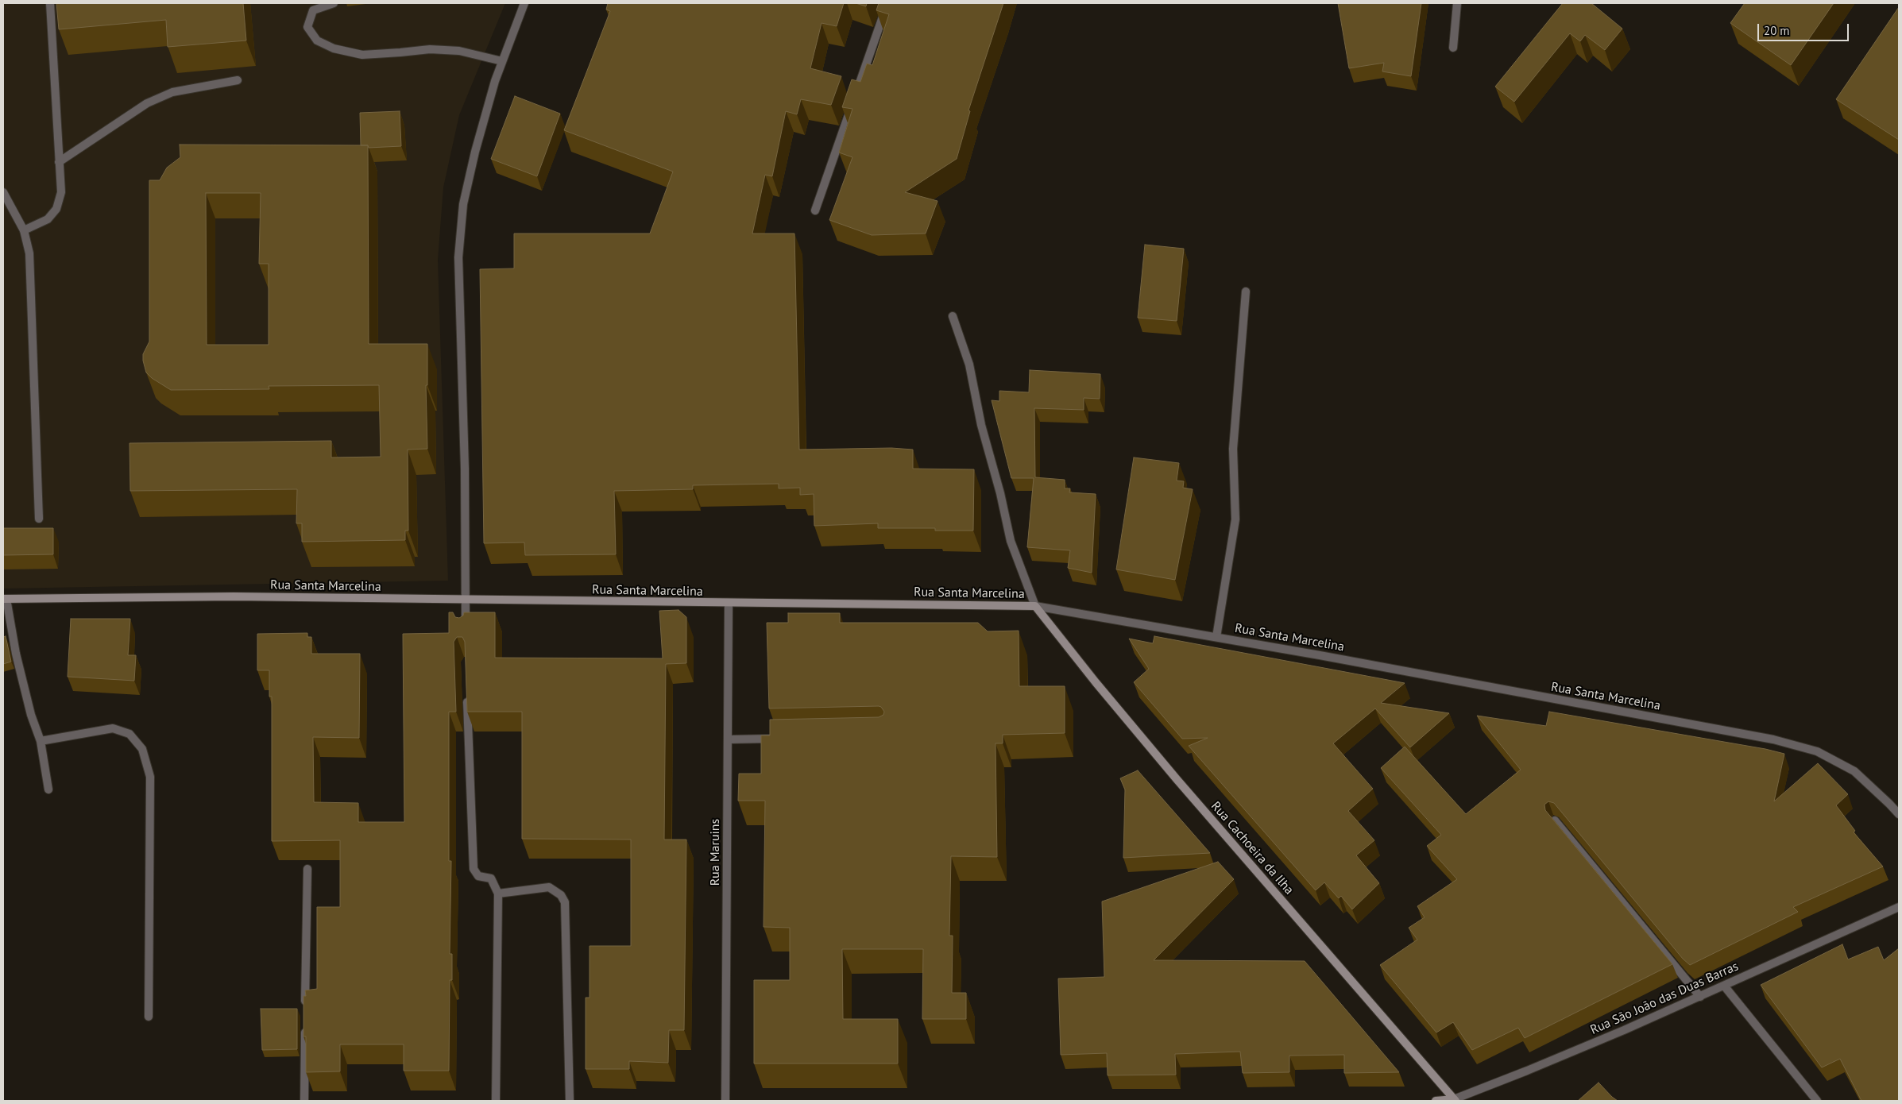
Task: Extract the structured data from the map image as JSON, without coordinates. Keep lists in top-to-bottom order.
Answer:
{
  "streets": {
    "street": [
      "Rua Santa Marcelina",
      "Rua Cachoeira da Ilha",
      "Rua Maruins",
      "Rua São João das Duas Barras"
    ]
  },
  "crossings": [
    ["Rua Santa Marcelina", "Rua Cachoeira da Ilha"],
    ["Rua Santa Marcelina", "Rua Maruins"],
    ["Rua Cachoeira da Ilha", "Rua São João das Duas Barras"]
  ],
  "scale_bar": "20 m"
}
